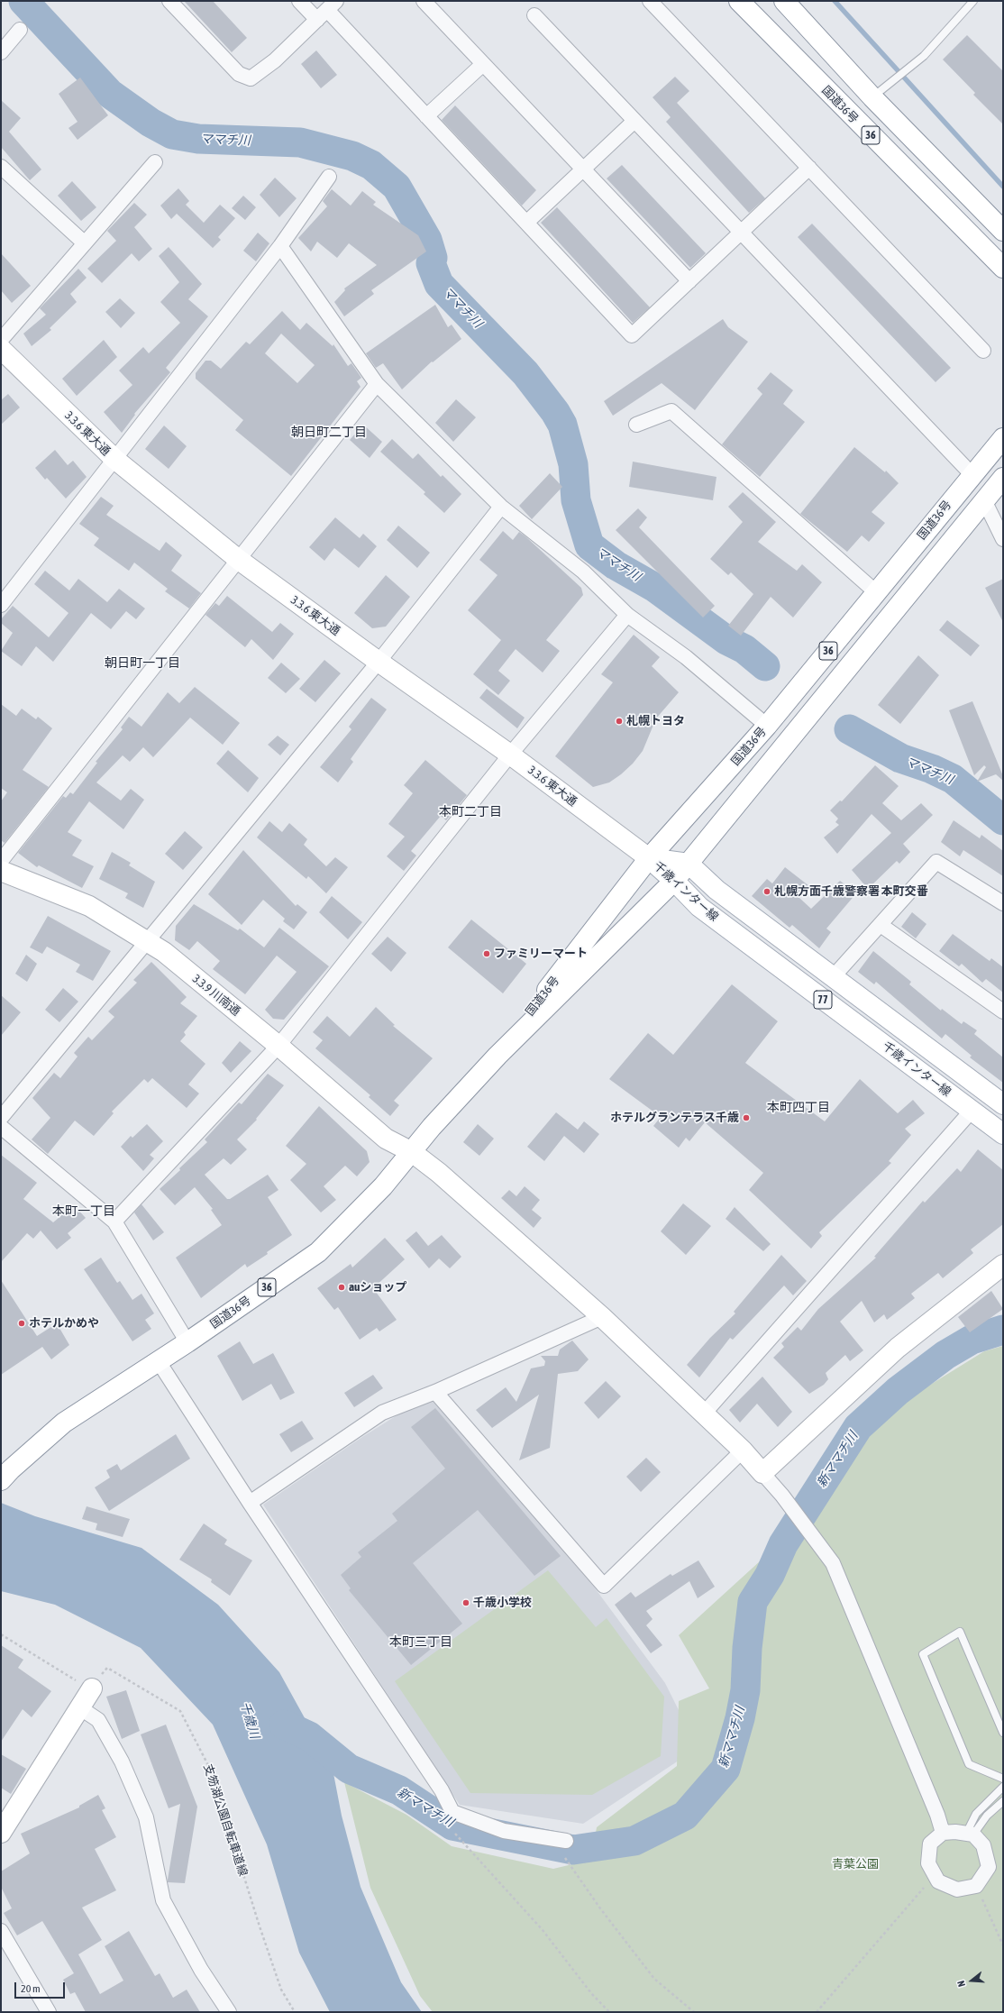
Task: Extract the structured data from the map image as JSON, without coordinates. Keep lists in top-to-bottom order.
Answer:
{
  "streets": {
    "main road": [
      "国道36号",
      "36",
      "3.3.6 東大通",
      "千歳インター線",
      "3.3.9 川南通",
      "77"
    ],
    "path": ["支笏湖公園自転車道線"]
  },
  "crossings": [
    ["国道36号", "3.3.6 東大通"],
    ["国道36号", "千歳インター線"],
    ["国道36号", "3.3.9 川南通"],
    ["3.3.6 東大通", "千歳インター線"]
  ],
  "districts": [
    "朝日町二丁目",
    "朝日町一丁目",
    "本町二丁目",
    "本町四丁目",
    "本町一丁目",
    "本町三丁目"
  ],
  "water": ["ママチ川", "新ママチ川", "千歳川"],
  "parks": ["青葉公園"],
  "places": [
    "札幌トヨタ",
    "札幌方面千歳警察署 本町交番",
    "ファミリーマート",
    "ホテルグランテラス千歳",
    "auショップ",
    "ホテルかめや",
    "千歳小学校"
  ],
  "scale_bar": "20 m",
  "north": "left"
}
